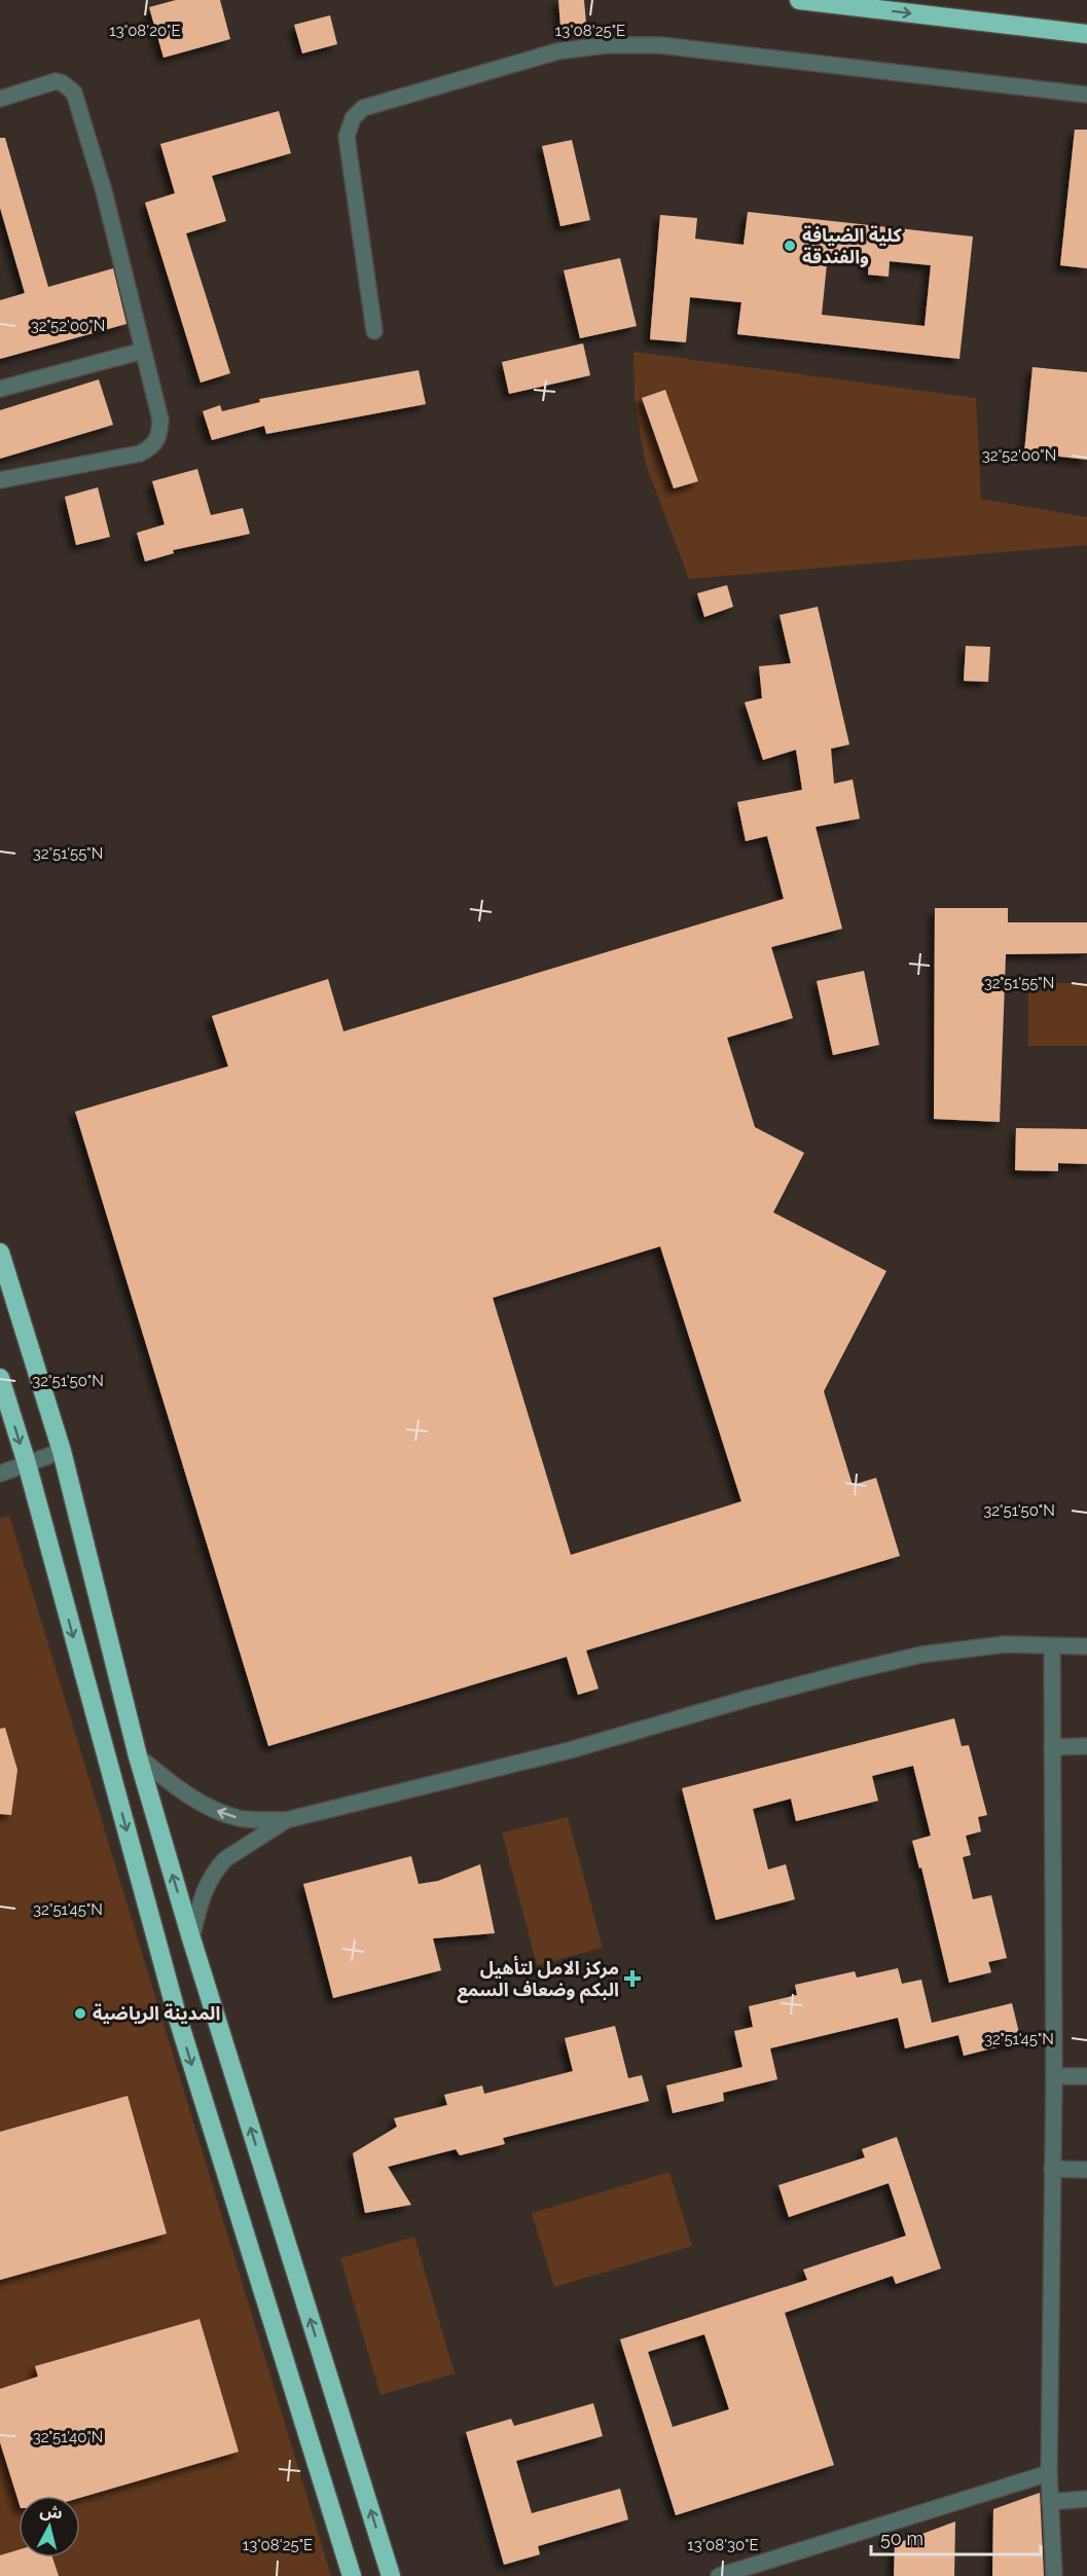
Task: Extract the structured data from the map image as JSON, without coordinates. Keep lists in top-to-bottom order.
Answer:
{
  "places": {
    "other": ["كلية الضيافة والفندقة", "المدينة الرياضية"],
    "health": ["مركز الامل لتأهيل البكم وضعاف السمع"]
  },
  "scale_bar": "50 m",
  "north": "top",
  "coordinates": [
    "13°08'20\"E",
    "13°08'25\"E",
    "32°52'00\"N",
    "32°51'55\"N",
    "32°51'50\"N",
    "32°51'45\"N",
    "32°51'40\"N",
    "13°08'30\"E"
  ]
}
